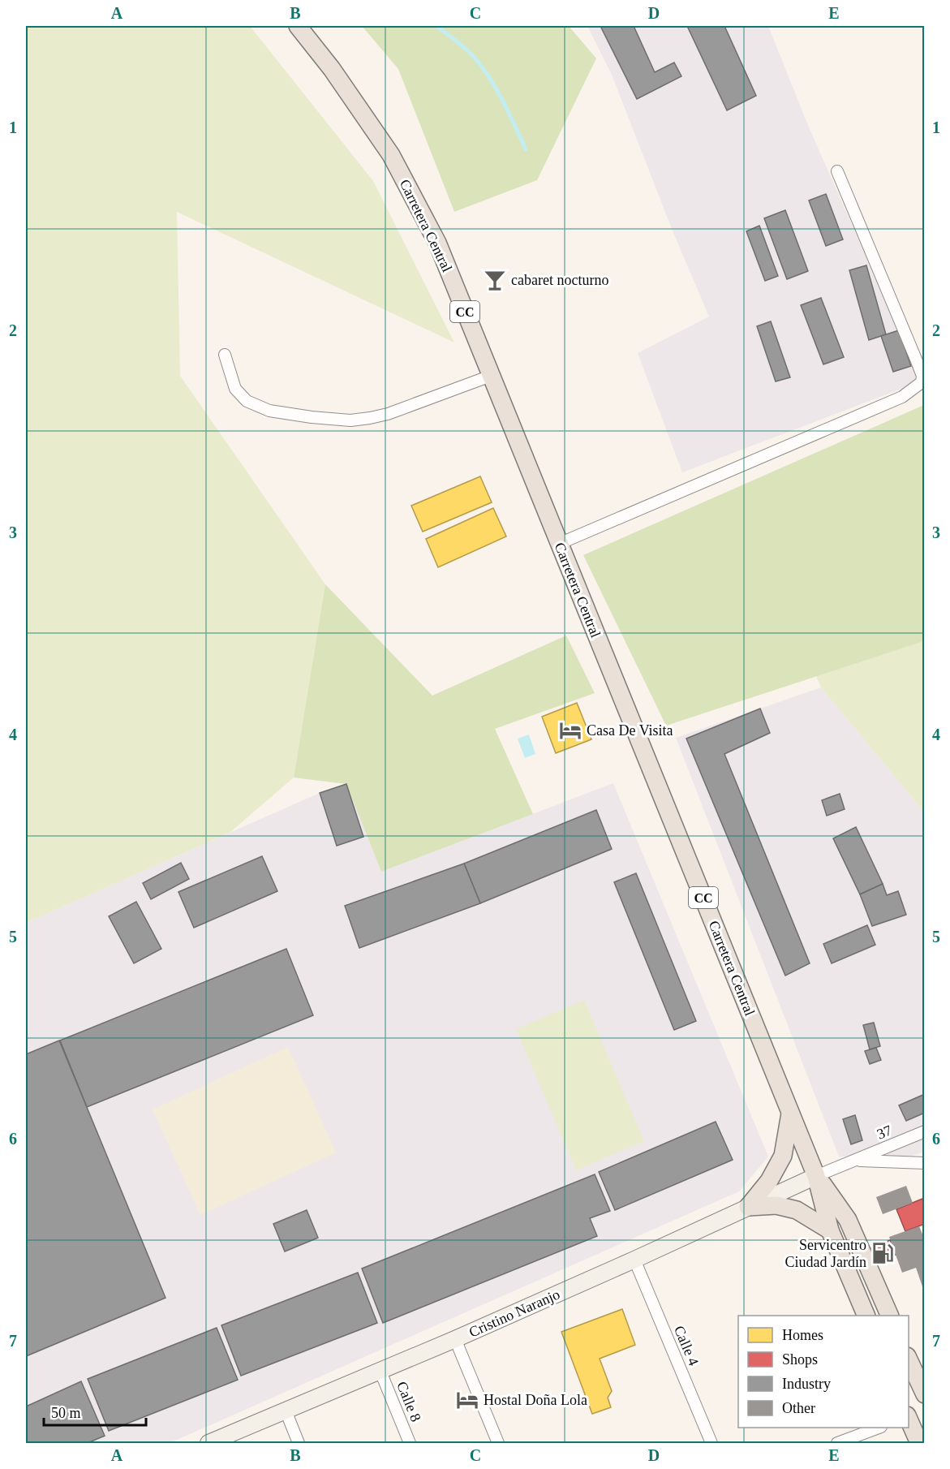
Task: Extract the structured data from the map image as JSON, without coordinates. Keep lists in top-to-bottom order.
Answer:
{
  "streets": {
    "main road": ["Carretera Central", "CC"],
    "street": [
      "37",
      "Cristino Naranjo",
      "Calle 4",
      "Calle 8"
    ]
  },
  "crossings": [
    ["Carretera Central", "37"],
    ["Carretera Central", "Cristino Naranjo"],
    ["37", "Cristino Naranjo"],
    ["Cristino Naranjo", "Calle 4"],
    ["Cristino Naranjo", "Calle 8"]
  ],
  "places": {
    "bar": ["cabaret nocturno"],
    "hotel": ["Casa De Visita", "Hostal Doña Lola"],
    "fuel station": ["Servicentro Ciudad Jardín"]
  },
  "legend": [
    "Homes",
    "Shops",
    "Industry",
    "Other"
  ],
  "scale_bar": "50 m",
  "grid": {
    "columns": [
      "A",
      "B",
      "C",
      "D",
      "E"
    ],
    "rows": [
      "1",
      "2",
      "3",
      "4",
      "5",
      "6",
      "7"
    ]
  }
}
